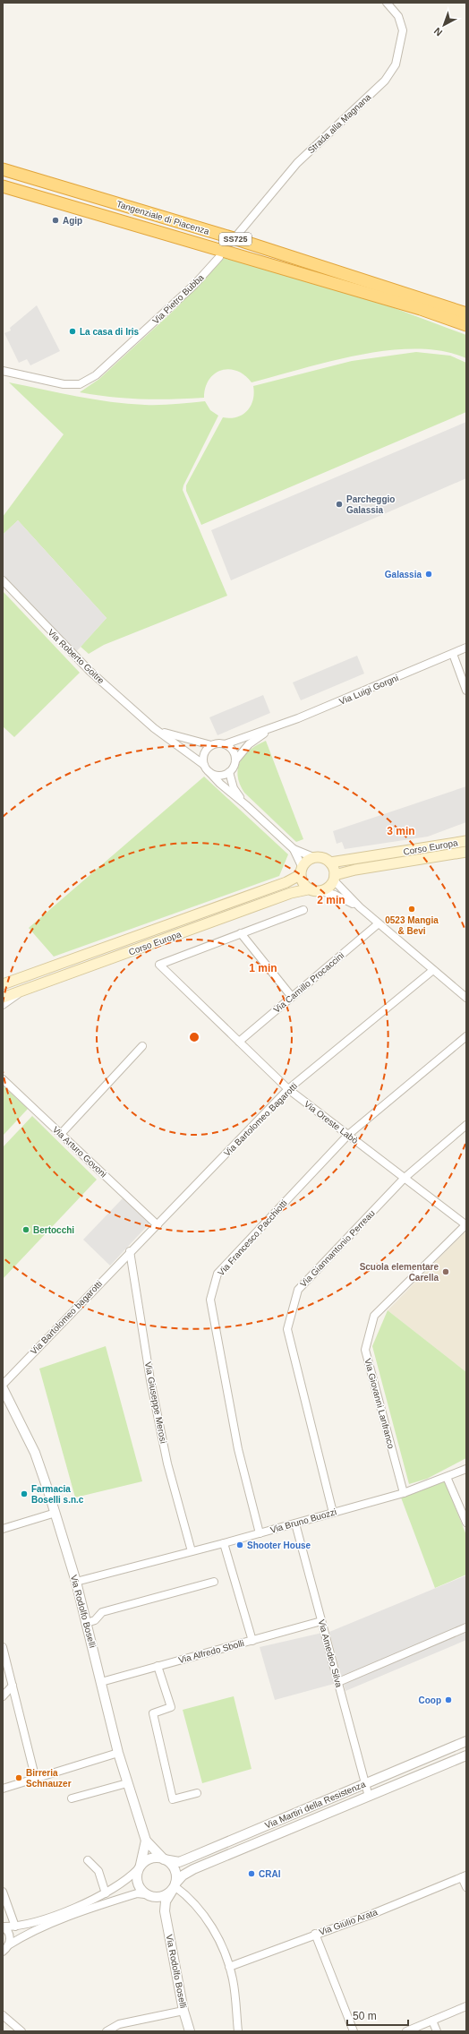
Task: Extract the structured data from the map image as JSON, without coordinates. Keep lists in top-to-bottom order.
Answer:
{
  "streets": {
    "highway": ["Tangenziale di Piacenza", "SS725"],
    "main road": ["Corso Europa"],
    "street": [
      "Strada alla Magnana",
      "Via Pietro Bubba",
      "Via Roberto Goitre",
      "Via Luigi Gorgni",
      "Via Camillo Procaccini",
      "Via Bartolomeo Bagarotti",
      "Via Oreste Labò",
      "Via Arturo Govoni",
      "Via Francesco Pacchiotti",
      "Via Giannantonio Perreau",
      "Via Bartolomeo bagarotti",
      "Via Giuseppe Merosi",
      "Via Giovanni Lanfranco",
      "Via Bruno Buozzi",
      "Via Rodolfo Boselli",
      "Via Alfredo Sbolli",
      "Via Amedeo Silva",
      "Via Martiri della Resistenza",
      "Via Giulio Arata"
    ]
  },
  "crossings": [
    ["Via Roberto Goitre", "Via Luigi Gorgni"],
    ["Via Camillo Procaccini", "Via Oreste Labò"],
    ["Via Bartolomeo Bagarotti", "Via Oreste Labò"],
    ["Via Bartolomeo Bagarotti", "Via Arturo Govoni"],
    ["Via Bartolomeo Bagarotti", "Via Bartolomeo bagarotti"],
    ["Via Bartolomeo Bagarotti", "Via Giuseppe Merosi"],
    ["Via Oreste Labò", "Via Francesco Pacchiotti"],
    ["Via Oreste Labò", "Via Giannantonio Perreau"],
    ["Via Oreste Labò", "Via Giovanni Lanfranco"],
    ["Via Francesco Pacchiotti", "Via Bruno Buozzi"],
    ["Via Giannantonio Perreau", "Via Bruno Buozzi"],
    ["Via Bartolomeo bagarotti", "Via Giuseppe Merosi"],
    ["Via Giuseppe Merosi", "Via Bruno Buozzi"],
    ["Via Giovanni Lanfranco", "Via Bruno Buozzi"],
    ["Via Bruno Buozzi", "Via Rodolfo Boselli"],
    ["Via Bruno Buozzi", "Via Amedeo Silva"],
    ["Via Rodolfo Boselli", "Via Alfredo Sbolli"],
    ["Via Rodolfo Boselli", "Via Martiri della Resistenza"],
    ["Via Alfredo Sbolli", "Via Amedeo Silva"],
    ["Via Amedeo Silva", "Via Martiri della Resistenza"]
  ],
  "places": [
    "Agip",
    "La casa di Iris",
    "Parcheggio Galassia",
    "Galassia",
    "0523 Mangia & Bevi",
    "Bertocchi",
    "Scuola elementare Carella",
    "Farmacia Boselli s.n.c",
    "Shooter House",
    "Coop",
    "Birreria Schnauzer",
    "CRAI"
  ],
  "scale_bar": "50 m",
  "north": "bottom left",
  "rings": ["3 min", "2 min", "1 min"]
}
